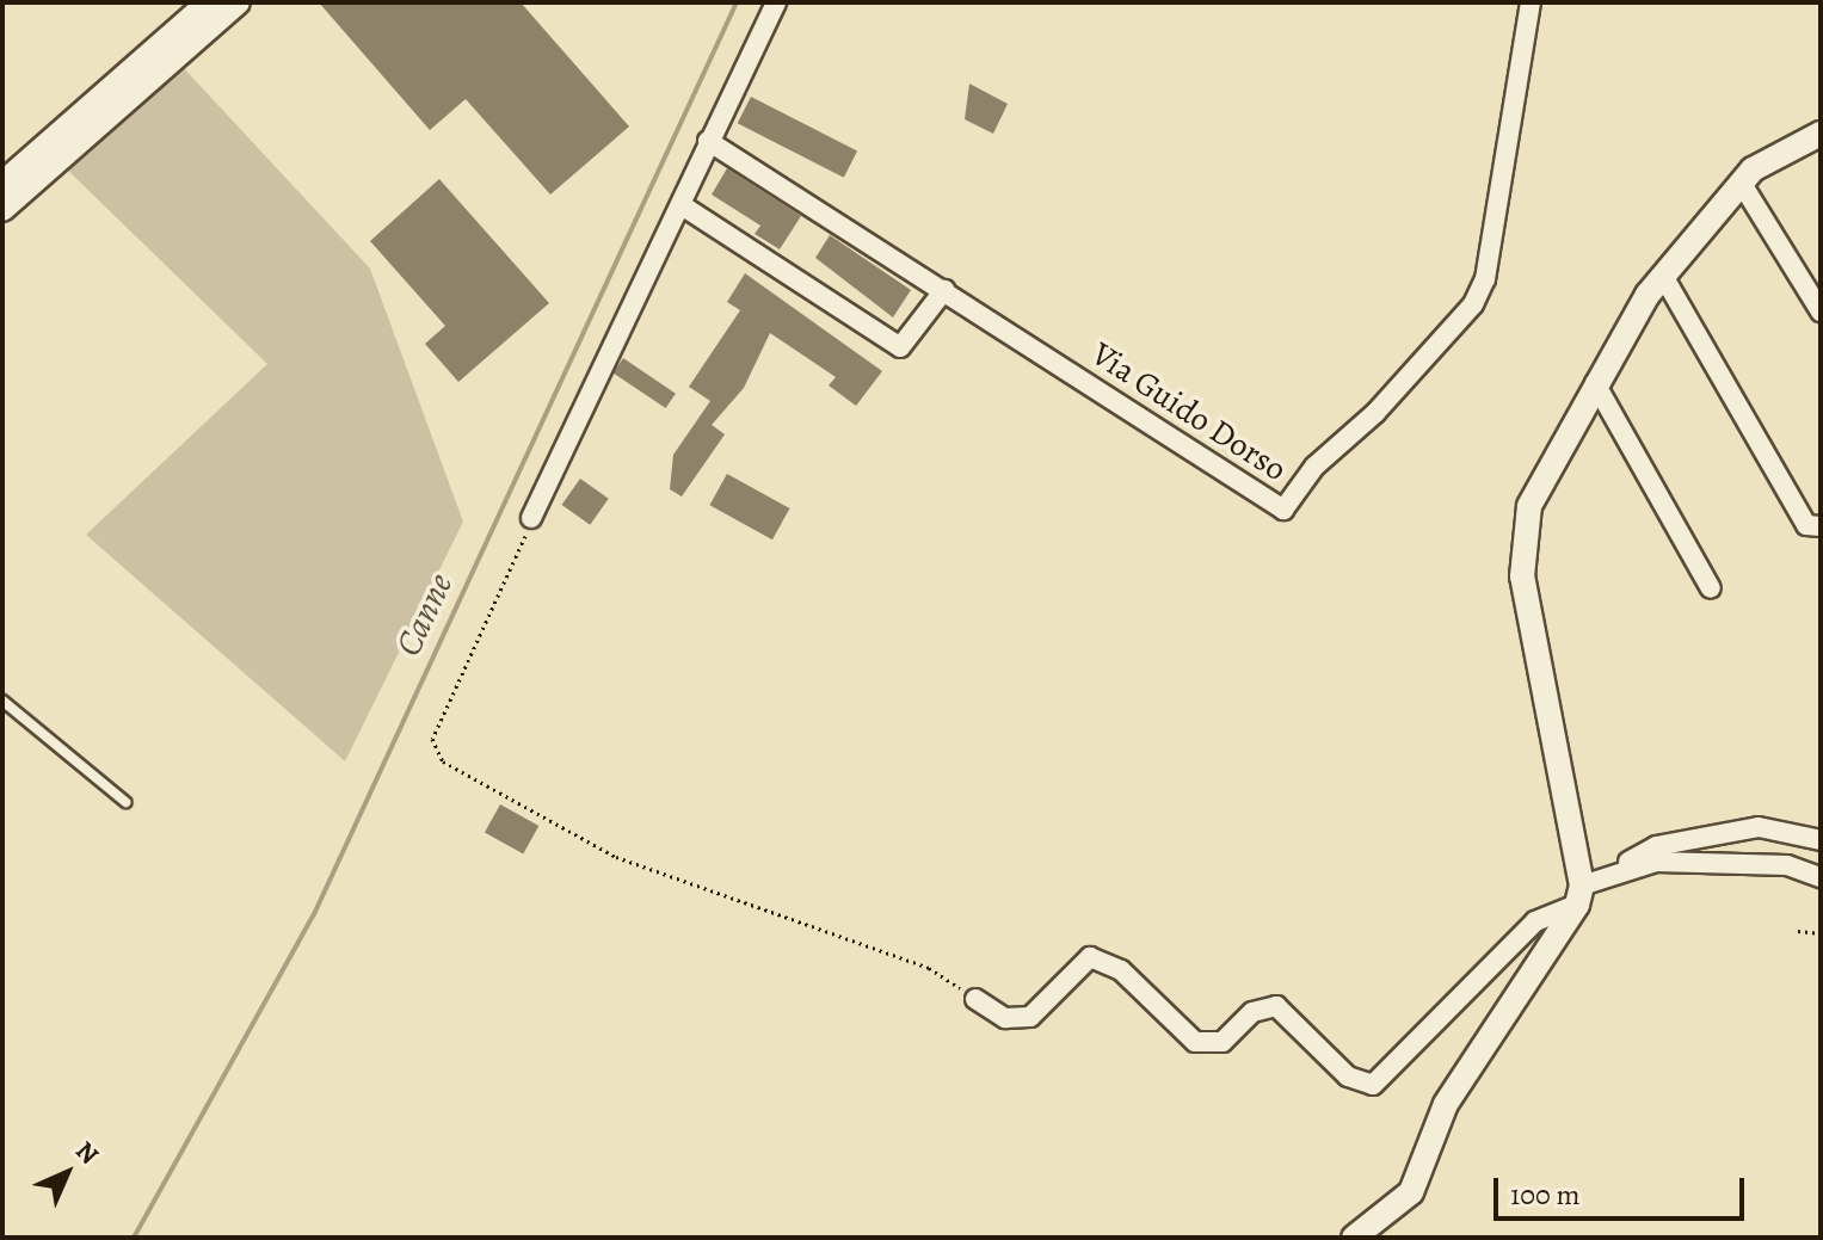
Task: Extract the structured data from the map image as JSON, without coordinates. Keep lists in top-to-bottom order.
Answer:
{
  "streets": {
    "street": ["Via Guido Dorso"]
  },
  "water": ["Canne"],
  "scale_bar": "100 m",
  "north": "top right"
}
